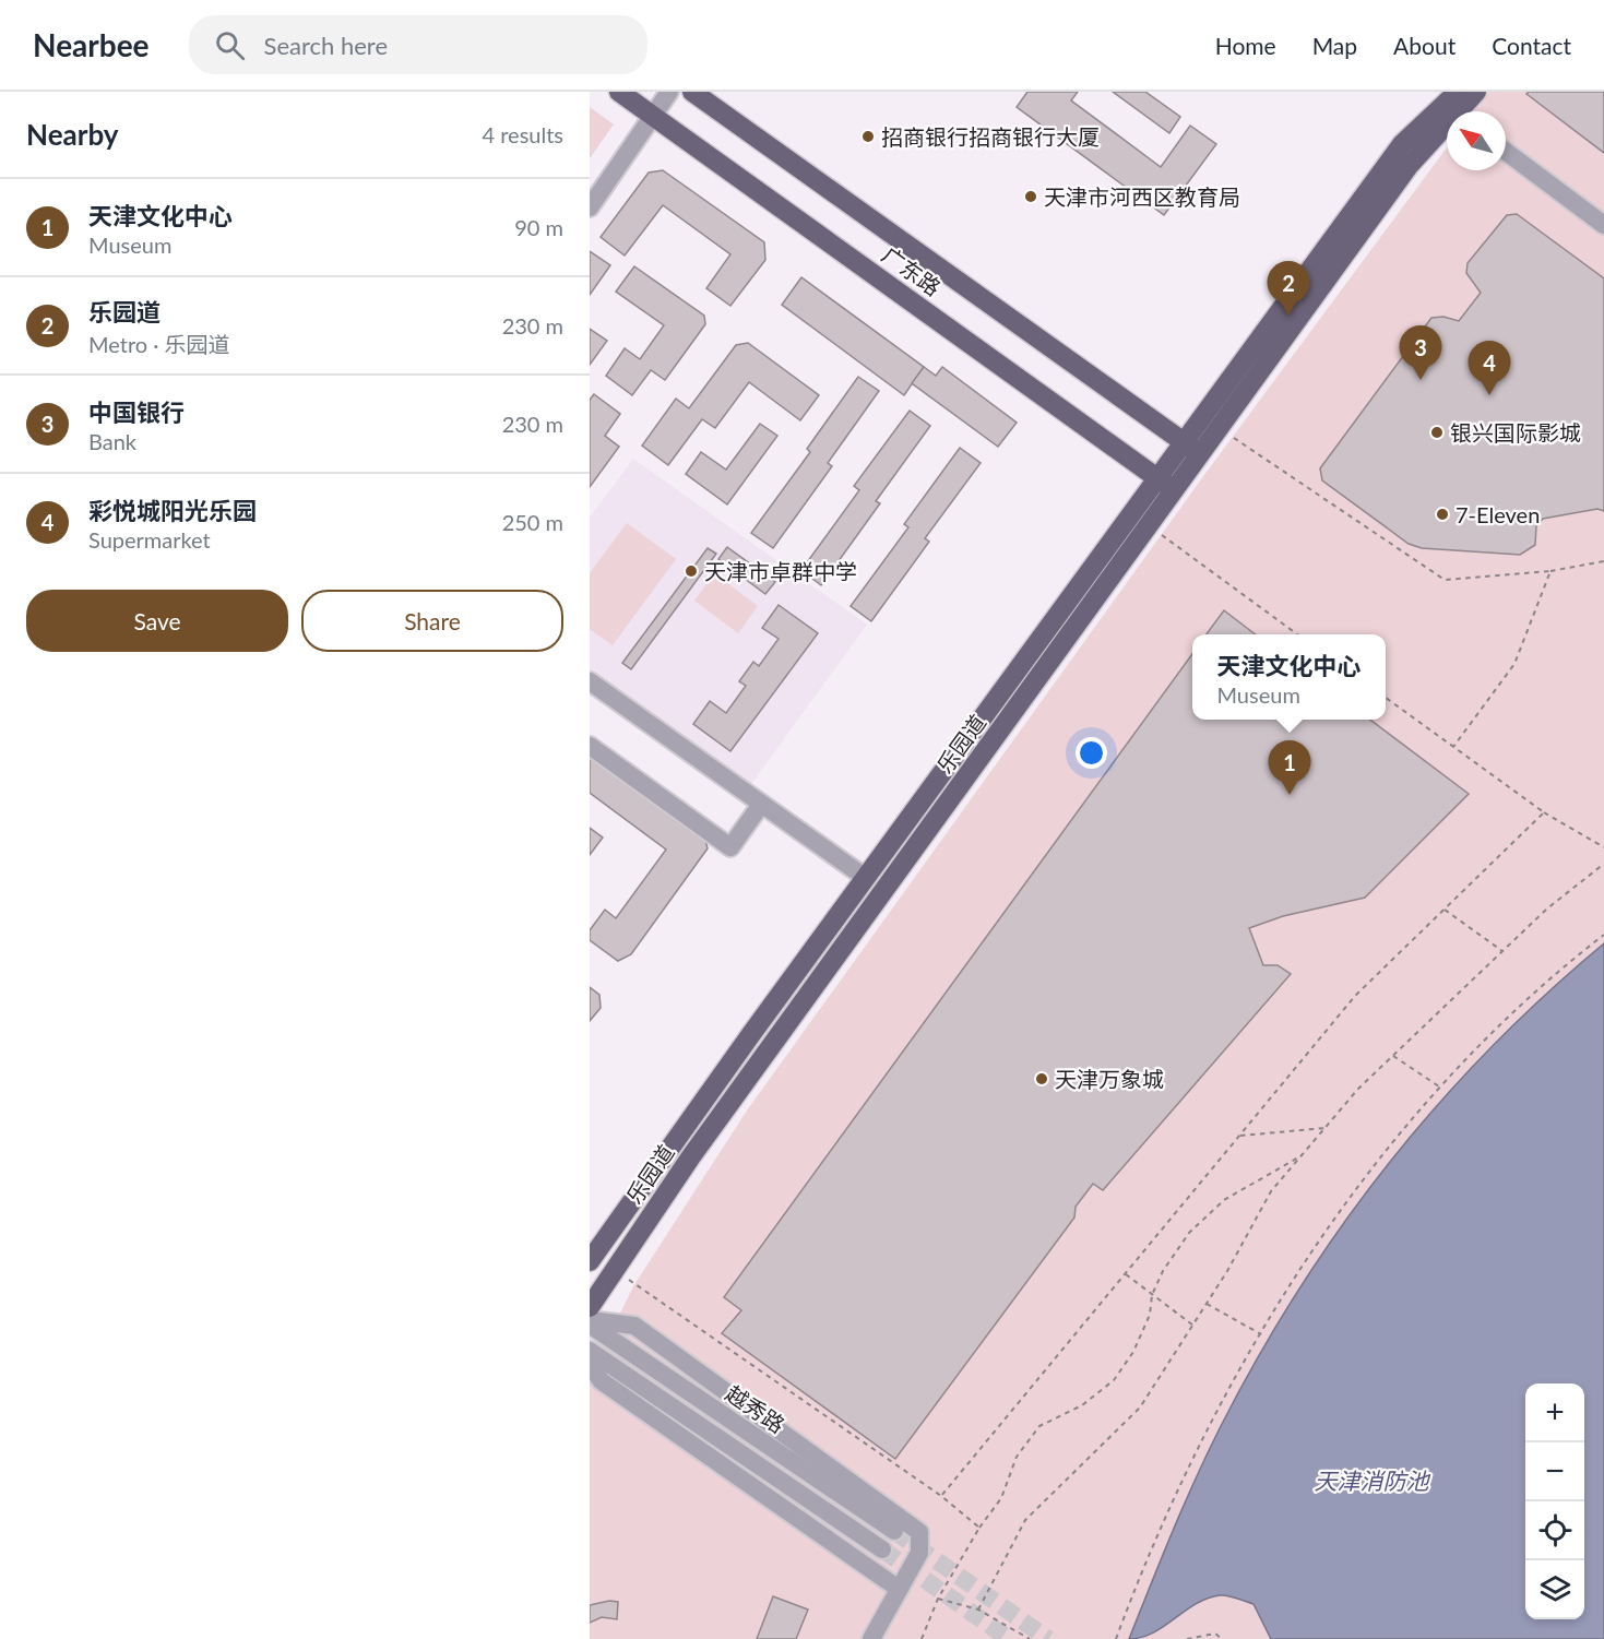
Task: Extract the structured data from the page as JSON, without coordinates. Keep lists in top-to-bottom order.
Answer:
{
  "streets": {
    "main road": ["广东路", "乐园道"],
    "street": ["越秀路"]
  },
  "crossings": [
    ["广东路", "乐园道"]
  ],
  "water": ["天津消防池"],
  "places": [
    "招商银行招商银行大厦",
    "天津市河西区教育局",
    "银兴国际影城",
    "7-Eleven",
    "天津市卓群中学",
    "天津万象城"
  ],
  "north": "top left",
  "page": {
    "header": "Nearbee",
    "search": "Search here",
    "nav": [
      "Home",
      "Map",
      "About",
      "Contact"
    ],
    "heading": ["Nearby", "4 results"],
    "list": [
      {
        "mark": "1",
        "name": "天津文化中心",
        "note": "Museum",
        "value": "90 m"
      },
      {
        "mark": "2",
        "name": "乐园道",
        "note": "Metro · 乐园道",
        "value": "230 m"
      },
      {
        "mark": "3",
        "name": "中国银行",
        "note": "Bank",
        "value": "230 m"
      },
      {
        "mark": "4",
        "name": "彩悦城阳光乐园",
        "note": "Supermarket",
        "value": "250 m"
      }
    ],
    "pins": [
      "2",
      "3",
      "4",
      "1"
    ],
    "buttons": ["Save", "Share"],
    "popup": ["天津文化中心", "Museum"],
    "map_buttons": ["+", "−"]
  }
}
